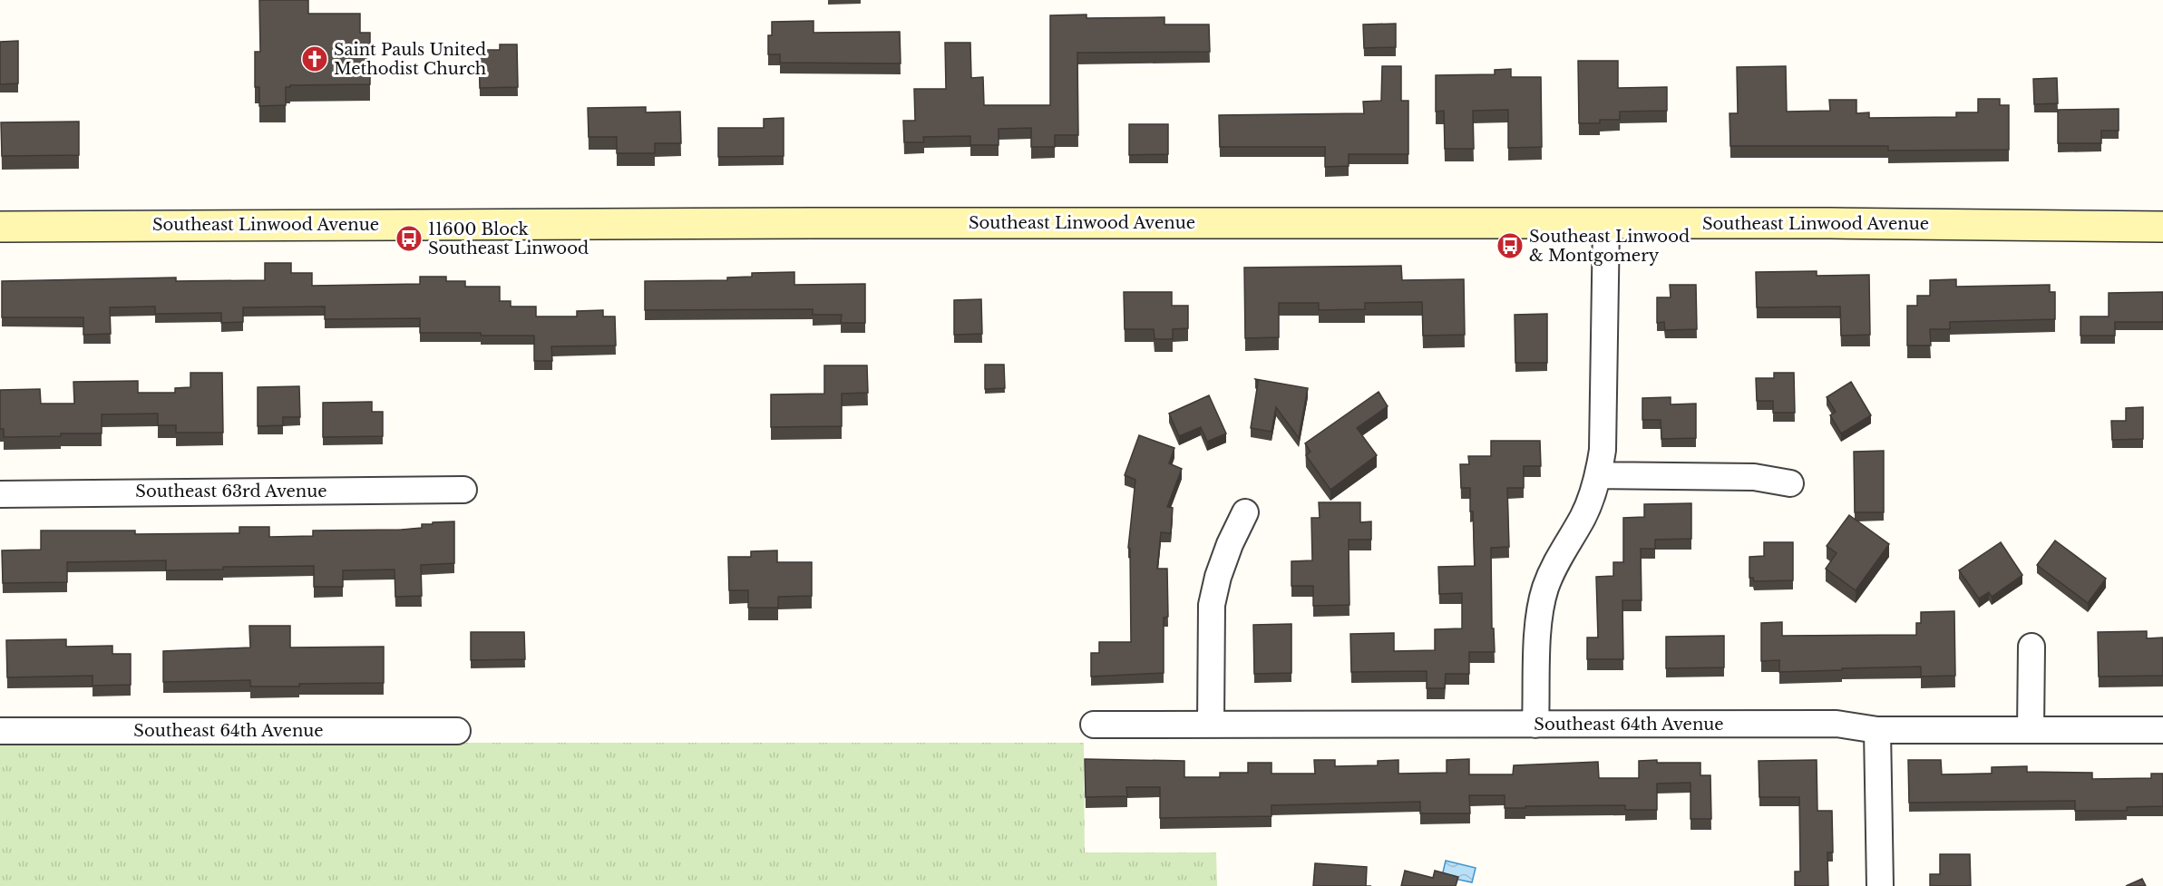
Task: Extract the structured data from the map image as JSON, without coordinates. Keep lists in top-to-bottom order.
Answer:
{
  "streets": {
    "main road": ["Southeast Linwood Avenue"],
    "street": ["Southeast 63rd Avenue", "Southeast 64th Avenue"]
  },
  "places": {
    "church": ["Saint Pauls United Methodist Church"],
    "bus stop": ["11600 Block Southeast Linwood", "Southeast Linwood & Montgomery"]
  }
}
